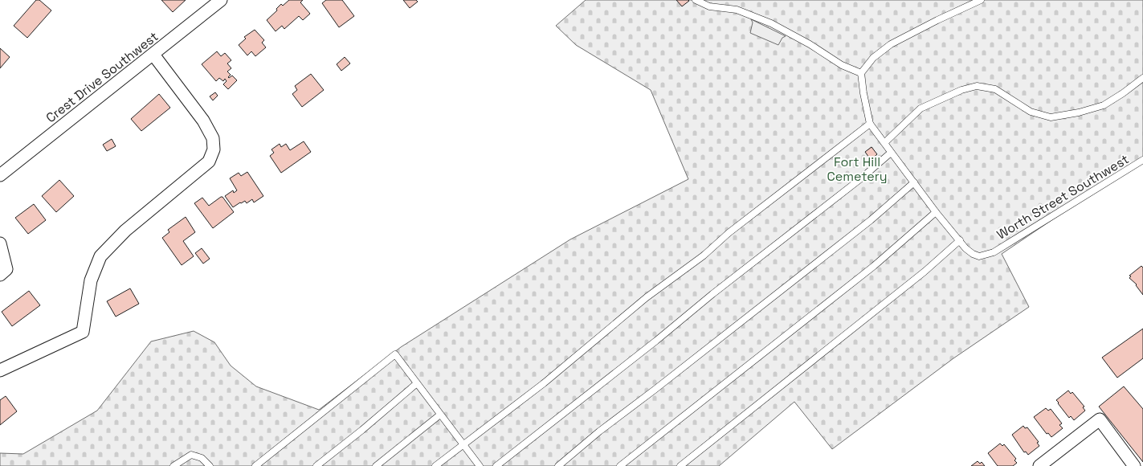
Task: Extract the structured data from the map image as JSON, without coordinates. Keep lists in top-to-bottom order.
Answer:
{
  "streets": {
    "street": ["Crest Drive Southwest"],
    "lane": ["Worth Street Southwest"]
  },
  "parks": ["Fort Hill Cemetery"]
}
